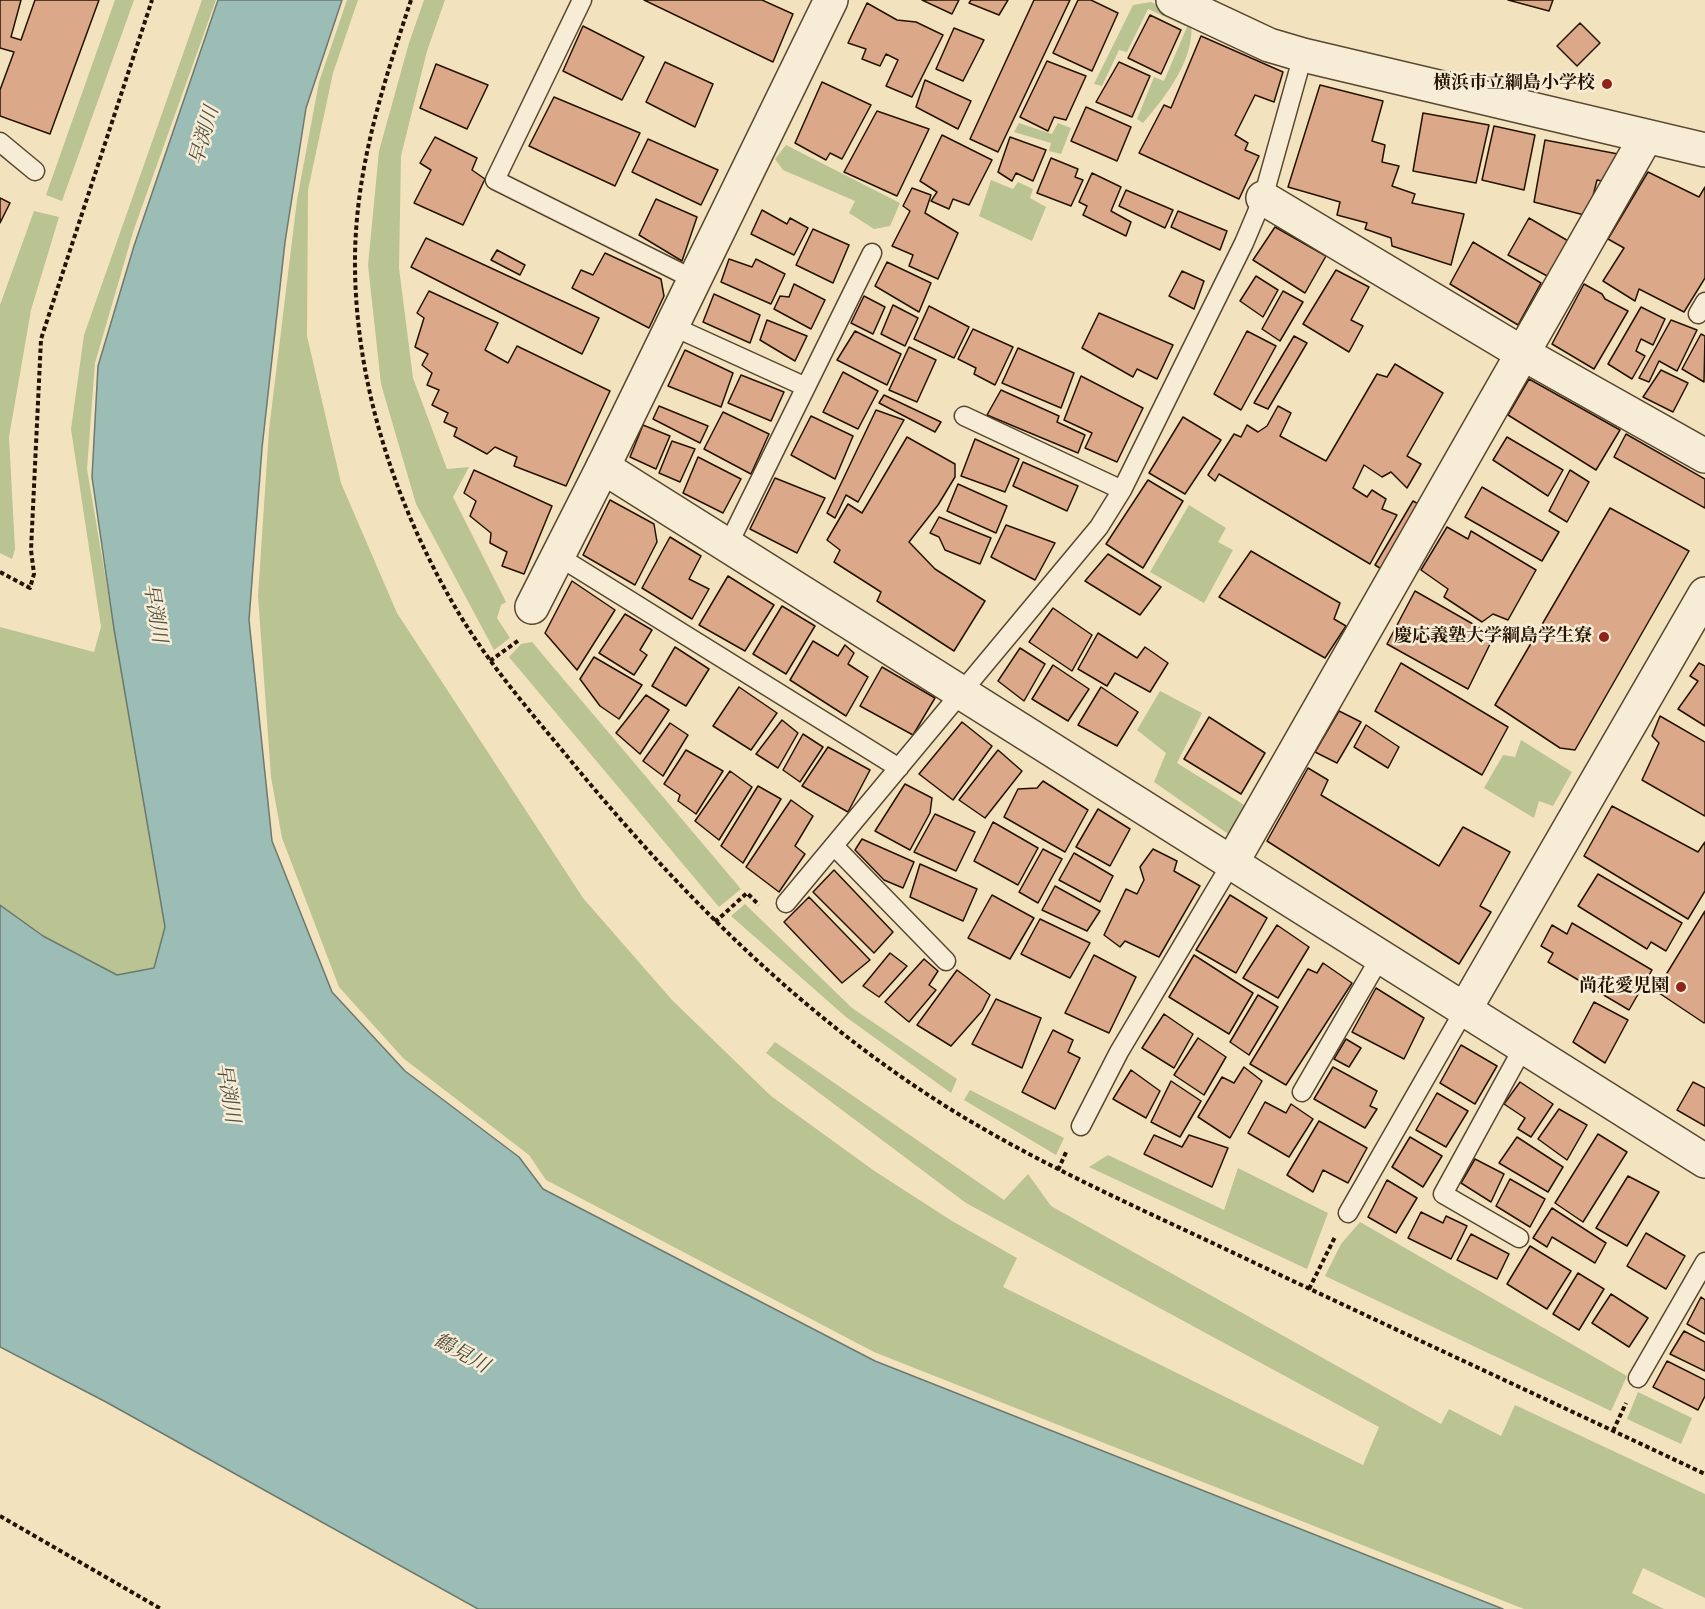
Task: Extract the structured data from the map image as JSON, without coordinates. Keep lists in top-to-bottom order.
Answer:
{
  "water": ["早渕川", "鶴見川"],
  "places": ["横浜市立綱島小学校", "慶応義塾大学綱島学生寮", "尚花愛児園"]
}
